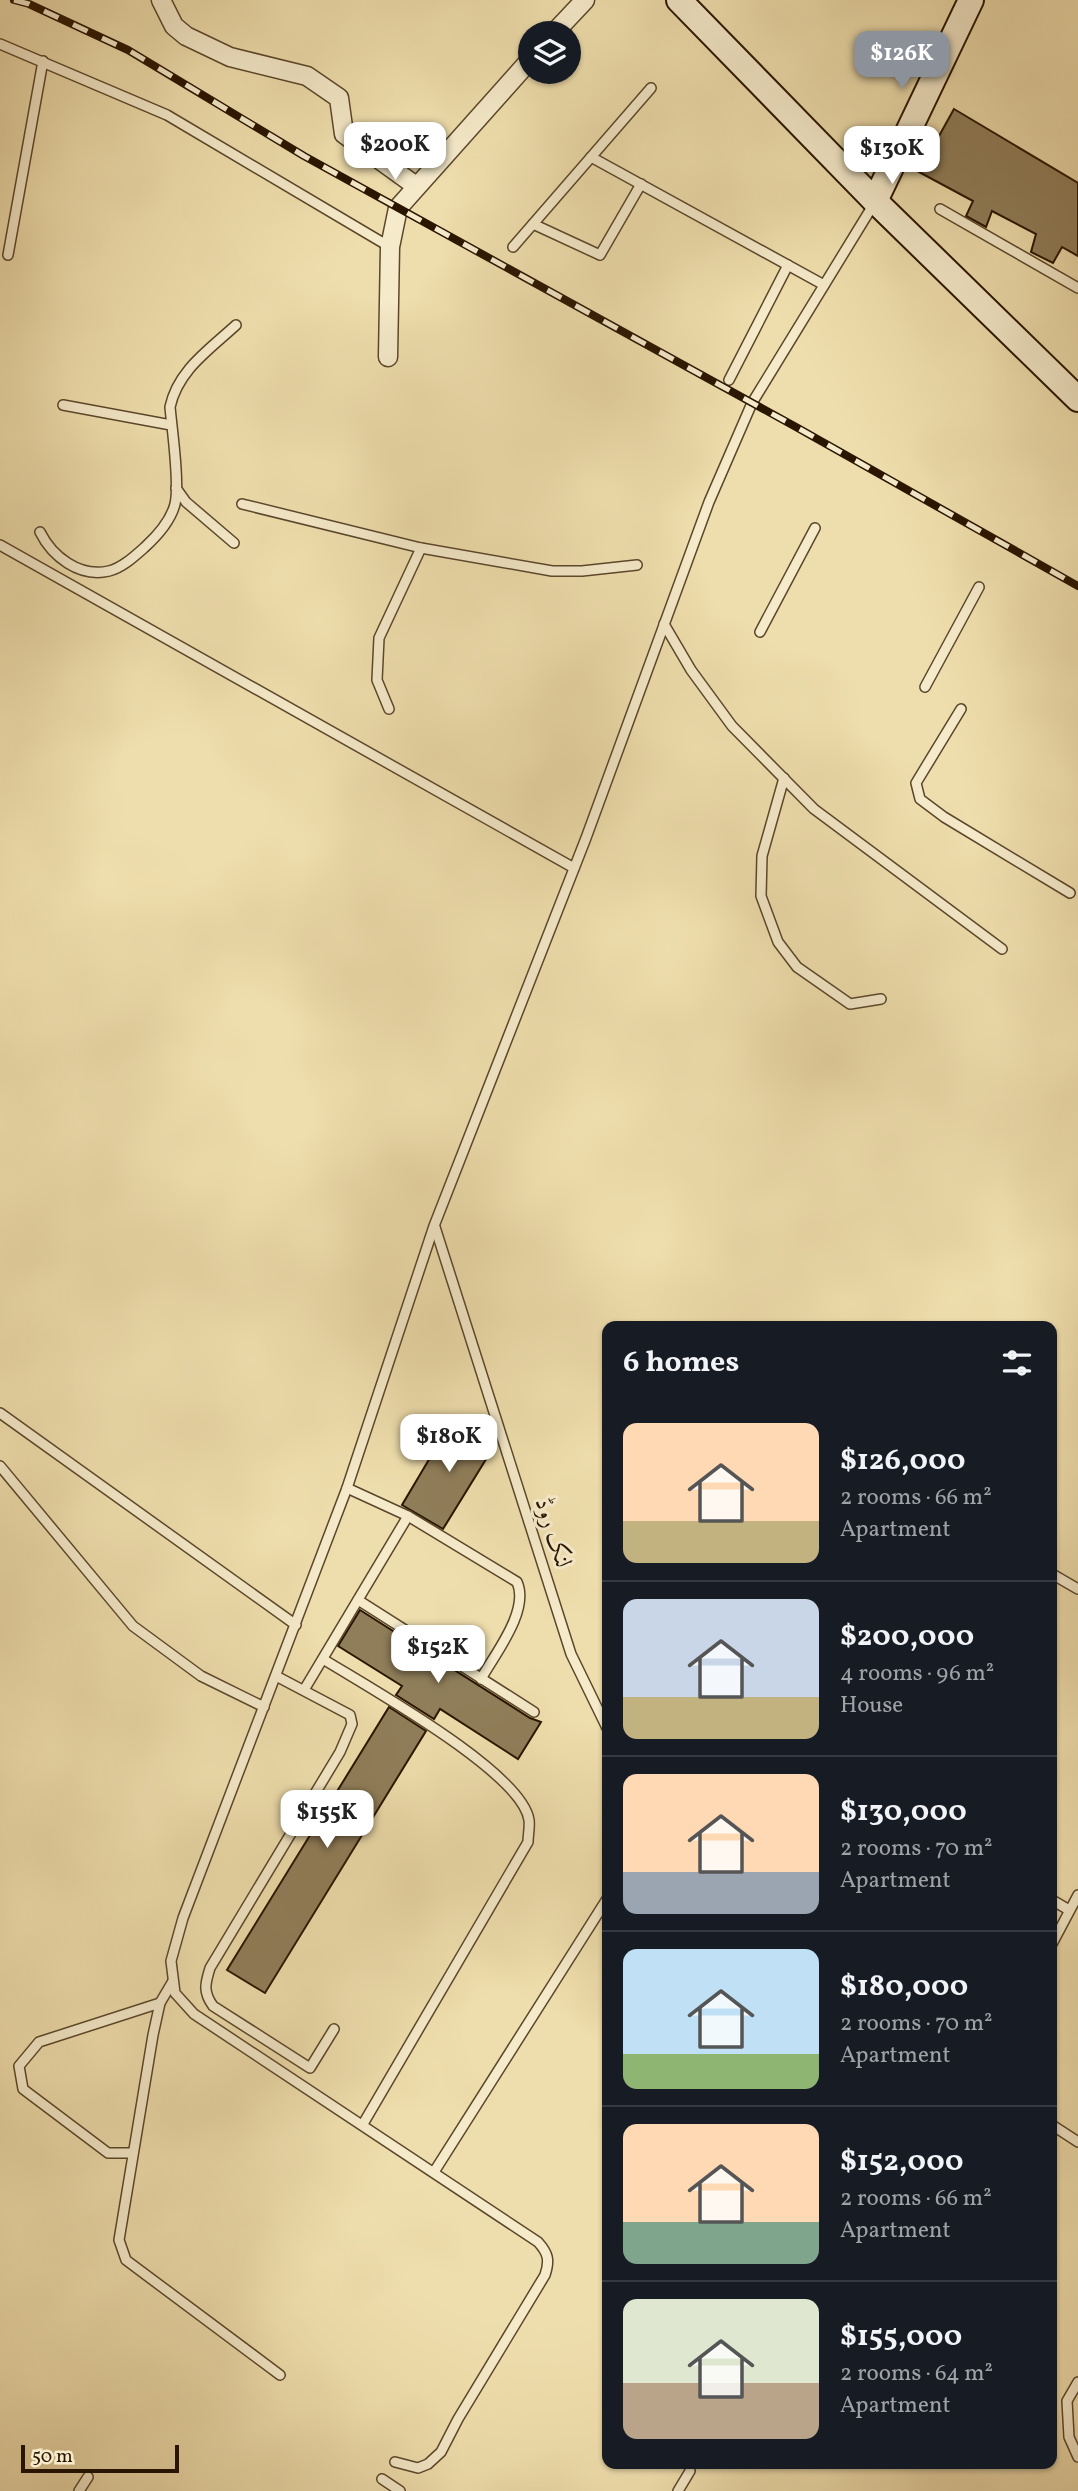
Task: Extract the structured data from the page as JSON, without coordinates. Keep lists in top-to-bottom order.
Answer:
{
  "streets": {
    "lane": ["لنک روڈ"]
  },
  "scale_bar": "50 m",
  "page": {
    "price": [
      "$126K",
      "$200K",
      "$130K",
      "$180K",
      "$152K",
      "$155K"
    ],
    "heading": "6 homes",
    "list": [
      {
        "name": "$126,000",
        "note": "2 rooms · 66 m² · Apartment"
      },
      {
        "name": "$200,000",
        "note": "4 rooms · 96 m² · House"
      },
      {
        "name": "$130,000",
        "note": "2 rooms · 70 m² · Apartment"
      },
      {
        "name": "$180,000",
        "note": "2 rooms · 70 m² · Apartment"
      },
      {
        "name": "$152,000",
        "note": "2 rooms · 66 m² · Apartment"
      },
      {
        "name": "$155,000",
        "note": "2 rooms · 64 m² · Apartment"
      }
    ],
    "scale": "50 m"
  }
}
